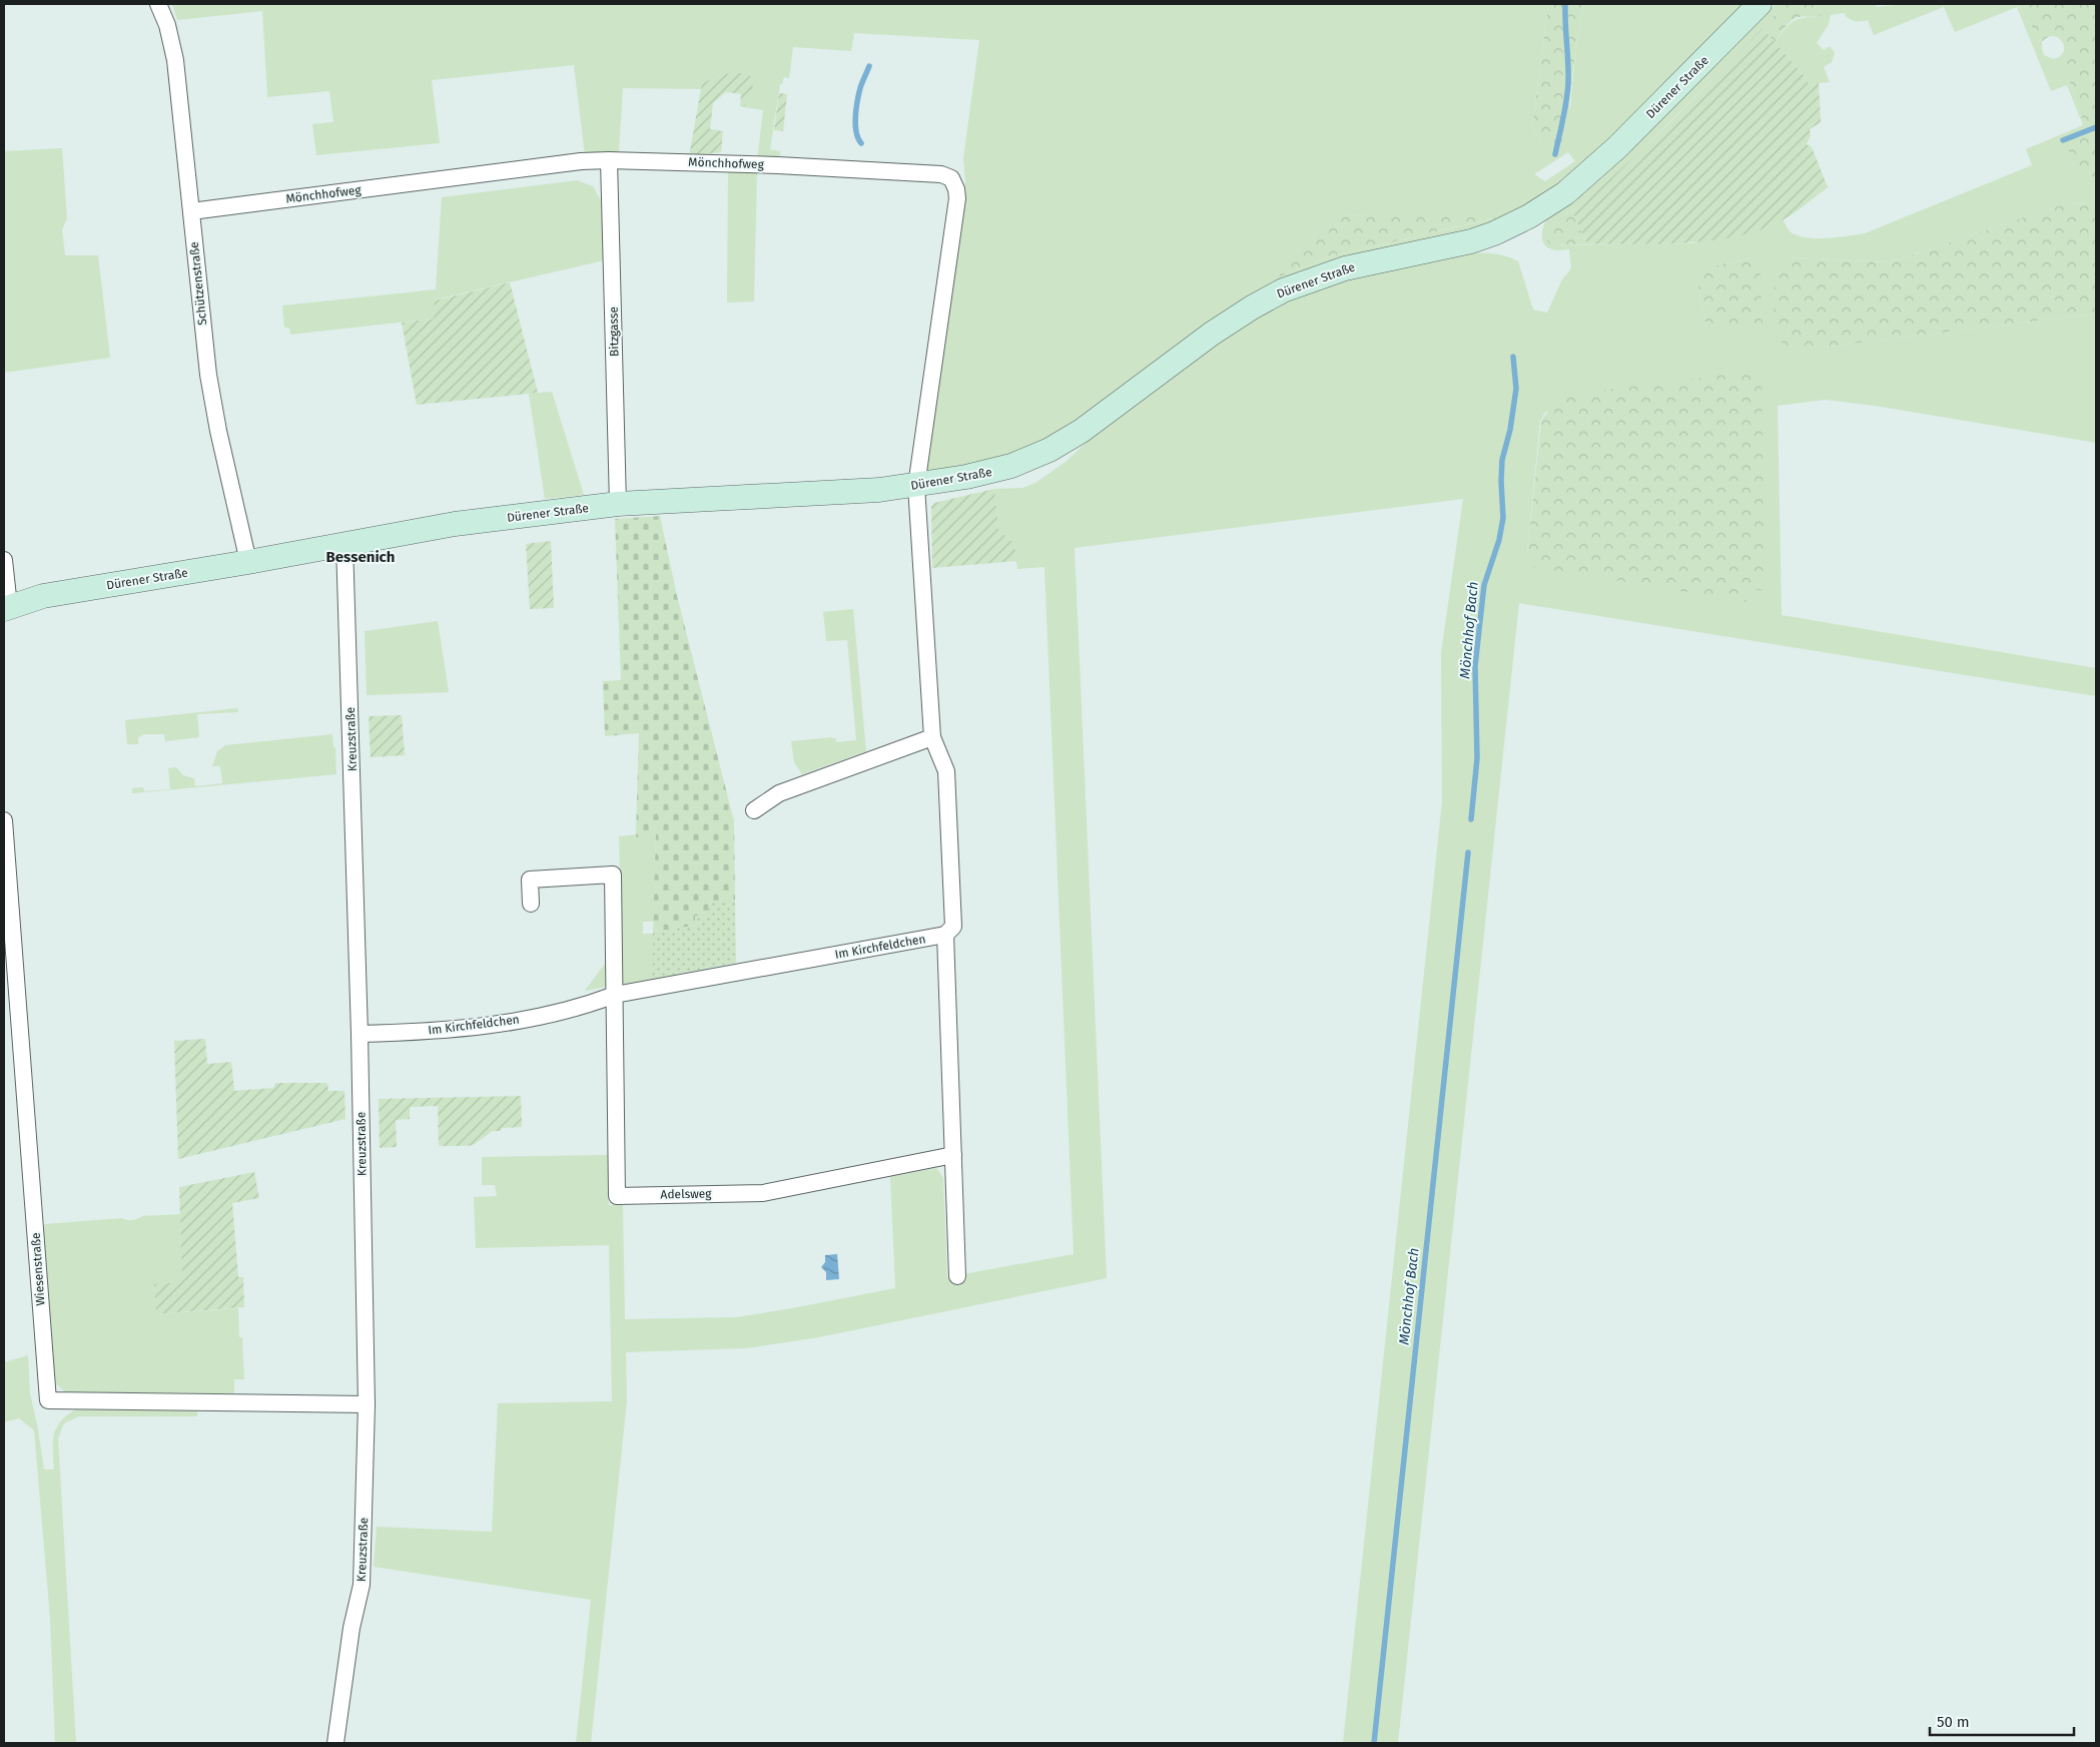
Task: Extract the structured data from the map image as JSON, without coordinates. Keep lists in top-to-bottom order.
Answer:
{
  "streets": {
    "street": [
      "Dürener Straße",
      "Mönchhofweg",
      "Schützenstraße",
      "Bitzgasse",
      "Kreuzstraße",
      "Im Kirchfeldchen",
      "Adelsweg",
      "Wiesenstraße"
    ]
  },
  "crossings": [
    ["Dürener Straße", "Mönchhofweg"],
    ["Dürener Straße", "Schützenstraße"],
    ["Dürener Straße", "Bitzgasse"],
    ["Dürener Straße", "Kreuzstraße"],
    ["Mönchhofweg", "Schützenstraße"],
    ["Mönchhofweg", "Bitzgasse"],
    ["Kreuzstraße", "Im Kirchfeldchen"],
    ["Kreuzstraße", "Wiesenstraße"],
    ["Im Kirchfeldchen", "Adelsweg"]
  ],
  "districts": ["Bessenich"],
  "water": ["Mönchhof Bach"],
  "scale_bar": "50 m"
}
